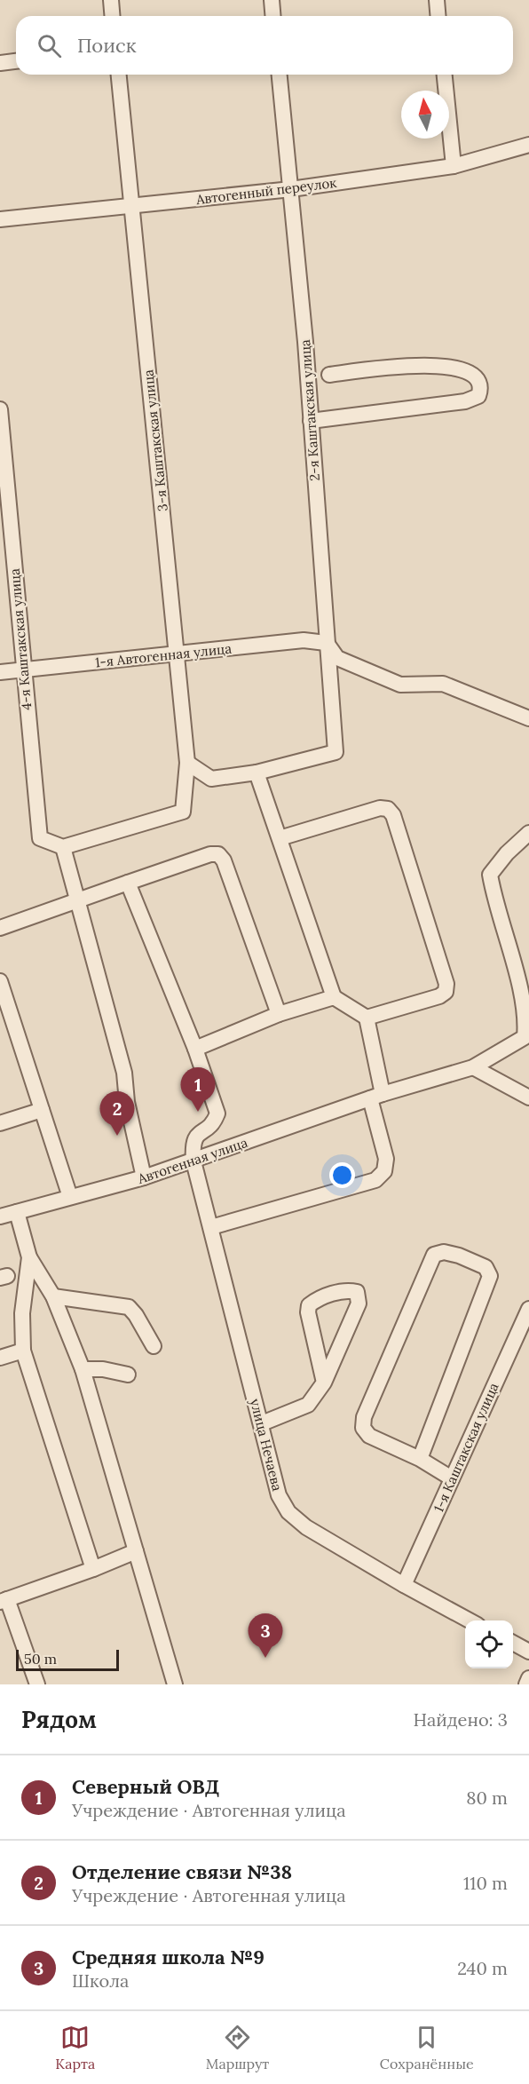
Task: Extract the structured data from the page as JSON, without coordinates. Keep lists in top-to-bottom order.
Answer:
{
  "streets": {
    "street": [
      "Автогенный переулок",
      "2-я Каштакская улица",
      "3-я Каштакская улица",
      "4-я Каштакская улица",
      "1-я Автогенная улица",
      "Автогенная улица",
      "улица Нечаева",
      "1-я Каштакская улица"
    ]
  },
  "crossings": [
    ["Автогенный переулок", "2-я Каштакская улица"],
    ["Автогенный переулок", "3-я Каштакская улица"],
    ["2-я Каштакская улица", "1-я Автогенная улица"],
    ["3-я Каштакская улица", "4-я Каштакская улица"],
    ["3-я Каштакская улица", "1-я Автогенная улица"],
    ["4-я Каштакская улица", "1-я Автогенная улица"],
    ["Автогенная улица", "улица Нечаева"],
    ["улица Нечаева", "1-я Каштакская улица"]
  ],
  "scale_bar": "50 m",
  "north": "top",
  "page": {
    "search": "Поиск",
    "pins": ["1", "2", "3"],
    "scale": "50 m",
    "heading": ["Рядом", "Найдено: 3"],
    "list": [
      {
        "mark": "1",
        "name": "Северный ОВД",
        "note": "Учреждение · Автогенная улица",
        "value": "80 m"
      },
      {
        "mark": "2",
        "name": "Отделение связи №38",
        "note": "Учреждение · Автогенная улица",
        "value": "110 m"
      },
      {
        "mark": "3",
        "name": "Средняя школа №9",
        "note": "Школа",
        "value": "240 m"
      }
    ],
    "nav": ["Карта", "Маршрут", "Сохранённые"]
  }
}
